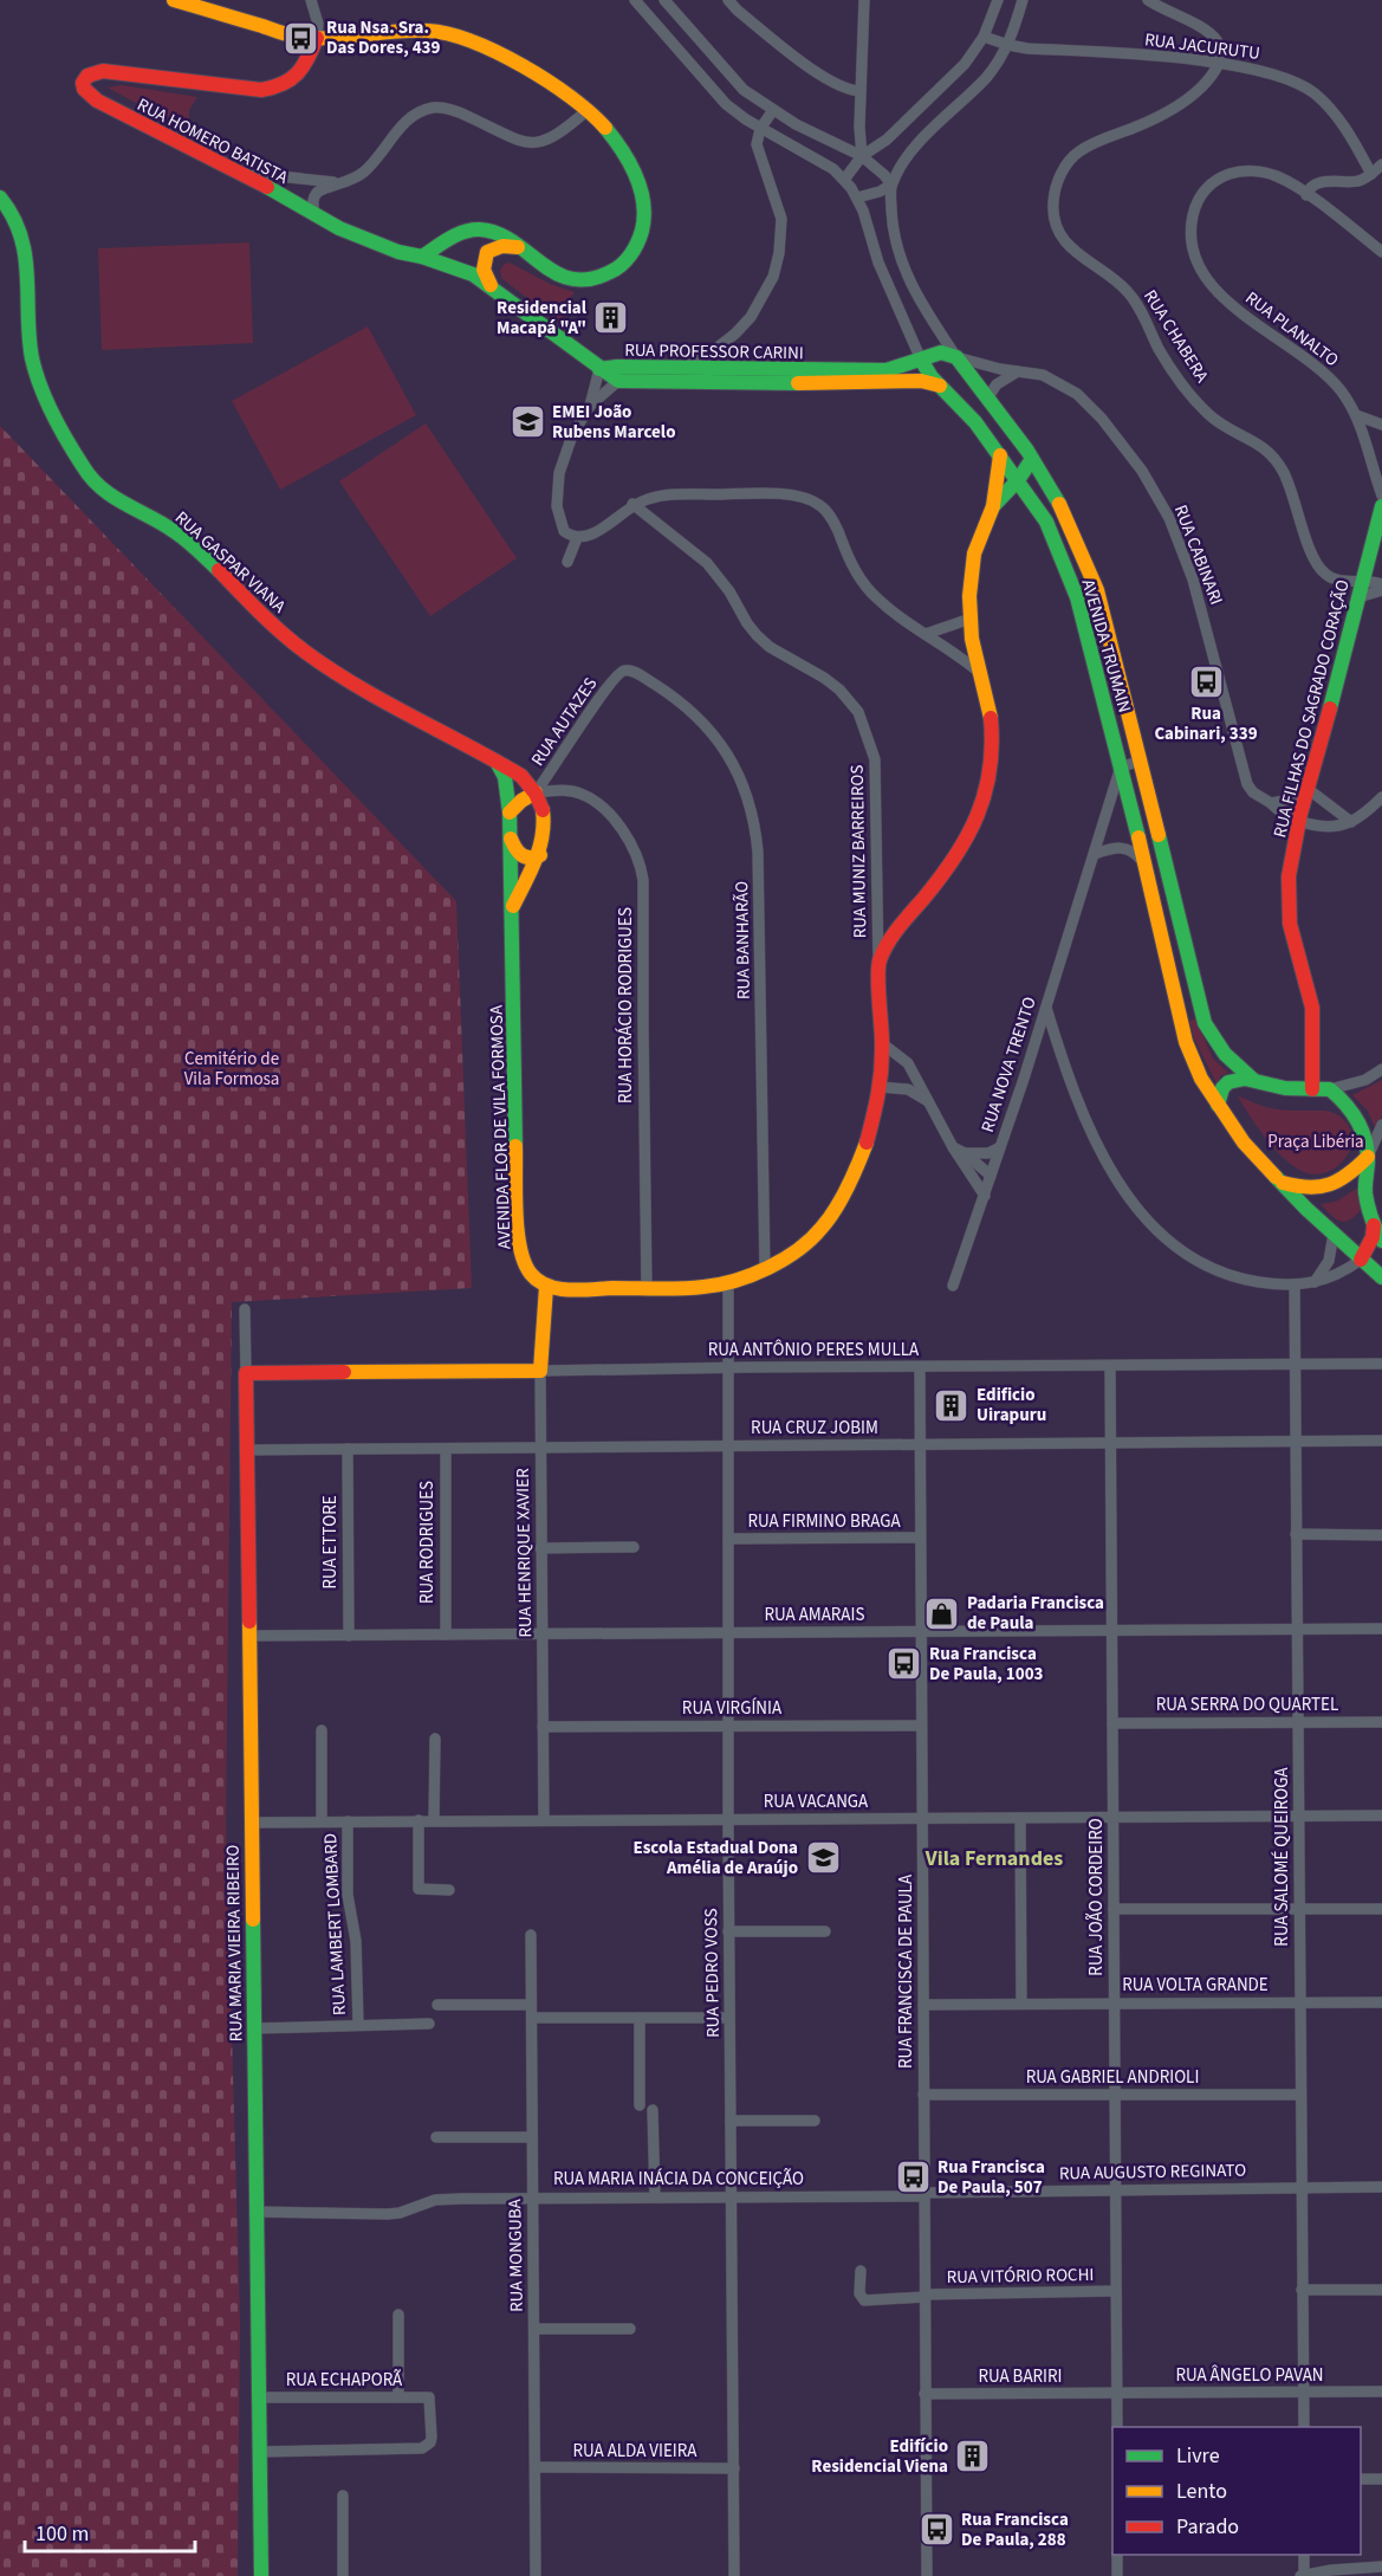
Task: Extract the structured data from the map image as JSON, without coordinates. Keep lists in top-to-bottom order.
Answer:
{
  "streets": {
    "street": [
      "RUA JACURUTU",
      "RUA HOMERO BATISTA",
      "RUA PLANALTO",
      "RUA CHABERA",
      "RUA PROFESSOR CARINI",
      "RUA CABINARI",
      "RUA GASPAR VIANA",
      "AVENIDA TRUMAIN",
      "RUA FILHAS DO SAGRADO CORAÇÃO",
      "RUA AUTAZES",
      "RUA MUNIZ BARREIROS",
      "RUA BANHARÃO",
      "RUA HORÁCIO RODRIGUES",
      "RUA NOVA TRENTO",
      "AVENIDA FLOR DE VILA FORMOSA",
      "RUA ANTÔNIO PERES MULLA",
      "RUA CRUZ JOBIM",
      "RUA FIRMINO BRAGA",
      "RUA ETTORE",
      "RUA RODRIGUES",
      "RUA HENRIQUE XAVIER",
      "RUA AMARAIS",
      "RUA SERRA DO QUARTEL",
      "RUA VIRGÍNIA",
      "RUA VACANGA",
      "RUA SALOMÉ QUEIROGA",
      "RUA JOÃO CORDEIRO",
      "RUA LAMBERT LOMBARD",
      "RUA MARIA VIEIRA RIBEIRO",
      "RUA FRANCISCA DE PAULA",
      "RUA PEDRO VOSS",
      "RUA VOLTA GRANDE",
      "RUA GABRIEL ANDRIOLI",
      "RUA AUGUSTO REGINATO",
      "RUA MARIA INÁCIA DA CONCEIÇÃO",
      "RUA MONGUBA",
      "RUA VITÓRIO ROCHI",
      "RUA ÂNGELO PAVAN",
      "RUA BARIRI",
      "RUA ECHAPORÃ",
      "RUA ALDA VIEIRA"
    ]
  },
  "crossings": [
    ["RUA JACURUTU", "RUA CHABERA"],
    ["RUA HOMERO BATISTA", "RUA PROFESSOR CARINI"],
    ["RUA CHABERA", "RUA FILHAS DO SAGRADO CORAÇÃO"],
    ["RUA PROFESSOR CARINI", "RUA CABINARI"],
    ["RUA PROFESSOR CARINI", "AVENIDA TRUMAIN"],
    ["RUA CABINARI", "AVENIDA TRUMAIN"],
    ["RUA CABINARI", "RUA FILHAS DO SAGRADO CORAÇÃO"],
    ["RUA GASPAR VIANA", "RUA AUTAZES"],
    ["RUA GASPAR VIANA", "RUA HORÁCIO RODRIGUES"],
    ["RUA GASPAR VIANA", "AVENIDA FLOR DE VILA FORMOSA"],
    ["AVENIDA TRUMAIN", "RUA NOVA TRENTO"],
    ["RUA AUTAZES", "RUA BANHARÃO"],
    ["RUA AUTAZES", "RUA HORÁCIO RODRIGUES"],
    ["RUA AUTAZES", "AVENIDA FLOR DE VILA FORMOSA"],
    ["RUA HORÁCIO RODRIGUES", "AVENIDA FLOR DE VILA FORMOSA"],
    ["AVENIDA FLOR DE VILA FORMOSA", "RUA HENRIQUE XAVIER"],
    ["RUA ANTÔNIO PERES MULLA", "RUA HENRIQUE XAVIER"],
    ["RUA ANTÔNIO PERES MULLA", "RUA SALOMÉ QUEIROGA"],
    ["RUA ANTÔNIO PERES MULLA", "RUA JOÃO CORDEIRO"],
    ["RUA ANTÔNIO PERES MULLA", "RUA MARIA VIEIRA RIBEIRO"],
    ["RUA ANTÔNIO PERES MULLA", "RUA FRANCISCA DE PAULA"],
    ["RUA ANTÔNIO PERES MULLA", "RUA PEDRO VOSS"],
    ["RUA CRUZ JOBIM", "RUA ETTORE"],
    ["RUA CRUZ JOBIM", "RUA RODRIGUES"],
    ["RUA CRUZ JOBIM", "RUA HENRIQUE XAVIER"],
    ["RUA CRUZ JOBIM", "RUA SALOMÉ QUEIROGA"],
    ["RUA CRUZ JOBIM", "RUA JOÃO CORDEIRO"],
    ["RUA CRUZ JOBIM", "RUA MARIA VIEIRA RIBEIRO"],
    ["RUA CRUZ JOBIM", "RUA FRANCISCA DE PAULA"],
    ["RUA CRUZ JOBIM", "RUA PEDRO VOSS"],
    ["RUA FIRMINO BRAGA", "RUA FRANCISCA DE PAULA"],
    ["RUA FIRMINO BRAGA", "RUA PEDRO VOSS"],
    ["RUA ETTORE", "RUA AMARAIS"],
    ["RUA RODRIGUES", "RUA AMARAIS"],
    ["RUA HENRIQUE XAVIER", "RUA AMARAIS"],
    ["RUA HENRIQUE XAVIER", "RUA VIRGÍNIA"],
    ["RUA HENRIQUE XAVIER", "RUA VACANGA"],
    ["RUA AMARAIS", "RUA SALOMÉ QUEIROGA"],
    ["RUA AMARAIS", "RUA JOÃO CORDEIRO"],
    ["RUA AMARAIS", "RUA MARIA VIEIRA RIBEIRO"],
    ["RUA AMARAIS", "RUA FRANCISCA DE PAULA"],
    ["RUA AMARAIS", "RUA PEDRO VOSS"],
    ["RUA SERRA DO QUARTEL", "RUA SALOMÉ QUEIROGA"],
    ["RUA SERRA DO QUARTEL", "RUA JOÃO CORDEIRO"],
    ["RUA VIRGÍNIA", "RUA FRANCISCA DE PAULA"],
    ["RUA VIRGÍNIA", "RUA PEDRO VOSS"],
    ["RUA VACANGA", "RUA SALOMÉ QUEIROGA"],
    ["RUA VACANGA", "RUA JOÃO CORDEIRO"],
    ["RUA VACANGA", "RUA LAMBERT LOMBARD"],
    ["RUA VACANGA", "RUA MARIA VIEIRA RIBEIRO"],
    ["RUA VACANGA", "RUA FRANCISCA DE PAULA"],
    ["RUA VACANGA", "RUA PEDRO VOSS"],
    ["RUA SALOMÉ QUEIROGA", "RUA VOLTA GRANDE"],
    ["RUA SALOMÉ QUEIROGA", "RUA GABRIEL ANDRIOLI"],
    ["RUA SALOMÉ QUEIROGA", "RUA AUGUSTO REGINATO"],
    ["RUA SALOMÉ QUEIROGA", "RUA ÂNGELO PAVAN"],
    ["RUA JOÃO CORDEIRO", "RUA VOLTA GRANDE"],
    ["RUA JOÃO CORDEIRO", "RUA GABRIEL ANDRIOLI"],
    ["RUA JOÃO CORDEIRO", "RUA AUGUSTO REGINATO"],
    ["RUA JOÃO CORDEIRO", "RUA VITÓRIO ROCHI"],
    ["RUA JOÃO CORDEIRO", "RUA ÂNGELO PAVAN"],
    ["RUA JOÃO CORDEIRO", "RUA BARIRI"],
    ["RUA MARIA VIEIRA RIBEIRO", "RUA MARIA INÁCIA DA CONCEIÇÃO"],
    ["RUA MARIA VIEIRA RIBEIRO", "RUA ECHAPORÃ"],
    ["RUA FRANCISCA DE PAULA", "RUA VOLTA GRANDE"],
    ["RUA FRANCISCA DE PAULA", "RUA GABRIEL ANDRIOLI"],
    ["RUA FRANCISCA DE PAULA", "RUA AUGUSTO REGINATO"],
    ["RUA FRANCISCA DE PAULA", "RUA MARIA INÁCIA DA CONCEIÇÃO"],
    ["RUA FRANCISCA DE PAULA", "RUA VITÓRIO ROCHI"],
    ["RUA FRANCISCA DE PAULA", "RUA BARIRI"],
    ["RUA PEDRO VOSS", "RUA MARIA INÁCIA DA CONCEIÇÃO"],
    ["RUA PEDRO VOSS", "RUA ALDA VIEIRA"],
    ["RUA AUGUSTO REGINATO", "RUA MARIA INÁCIA DA CONCEIÇÃO"],
    ["RUA MARIA INÁCIA DA CONCEIÇÃO", "RUA MONGUBA"],
    ["RUA MONGUBA", "RUA ALDA VIEIRA"],
    ["RUA ÂNGELO PAVAN", "RUA BARIRI"]
  ],
  "districts": ["Vila Fernandes"],
  "parks": ["Cemitério de Vila Formosa", "Praça Libéria"],
  "places": {
    "bus stop": [
      "Rua Nsa. Sra. Das Dores, 439",
      "Rua Cabinari, 339",
      "Rua Francisca De Paula, 1003",
      "Rua Francisca De Paula, 507",
      "Rua Francisca De Paula, 288"
    ],
    "building": ["Residencial Macapá \"A\"", "Edificio Uirapuru", "Edifício Residencial Viena"],
    "school or university": ["EMEI João Rubens Marcelo", "Escola Estadual Dona Amélia de Araújo"],
    "shop": ["Padaria Francisca de Paula"]
  },
  "legend": ["Livre", "Lento", "Parado"],
  "scale_bar": "100 m"
}
